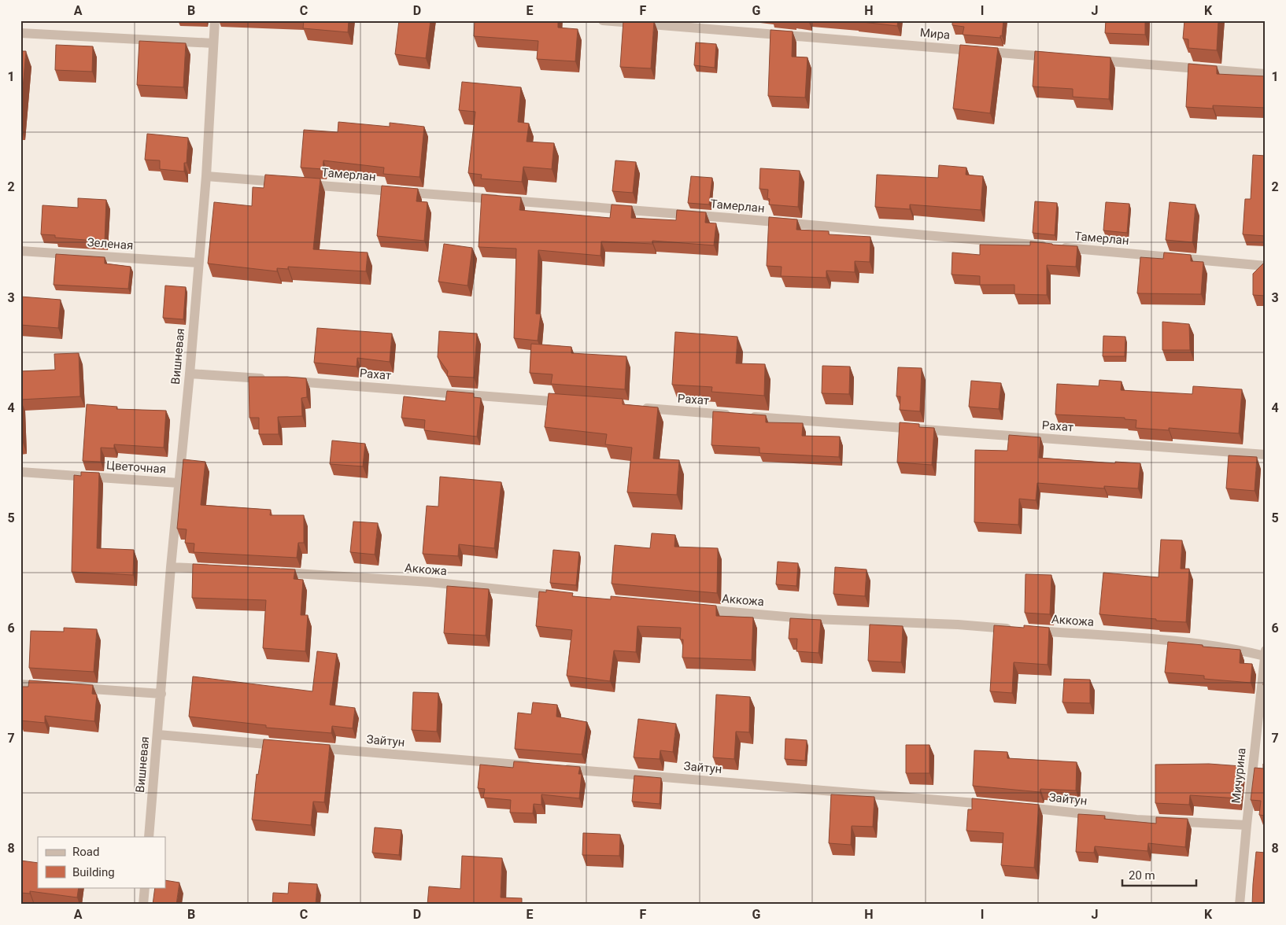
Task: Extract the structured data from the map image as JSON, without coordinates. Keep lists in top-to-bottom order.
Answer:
{
  "streets": {
    "street": [
      "Мира",
      "Тамерлан",
      "Зеленая",
      "Вишневая",
      "Рахат",
      "Цветочная",
      "Аккожа",
      "Зайтун",
      "Мичурина"
    ]
  },
  "crossings": [
    ["Зеленая", "Вишневая"],
    ["Вишневая", "Цветочная"],
    ["Аккожа", "Мичурина"],
    ["Зайтун", "Мичурина"]
  ],
  "legend": ["Road", "Building"],
  "scale_bar": "20 m",
  "grid": {
    "columns": [
      "A",
      "B",
      "C",
      "D",
      "E",
      "F",
      "G",
      "H",
      "I",
      "J",
      "K"
    ],
    "rows": [
      "1",
      "2",
      "3",
      "4",
      "5",
      "6",
      "7",
      "8"
    ]
  }
}
